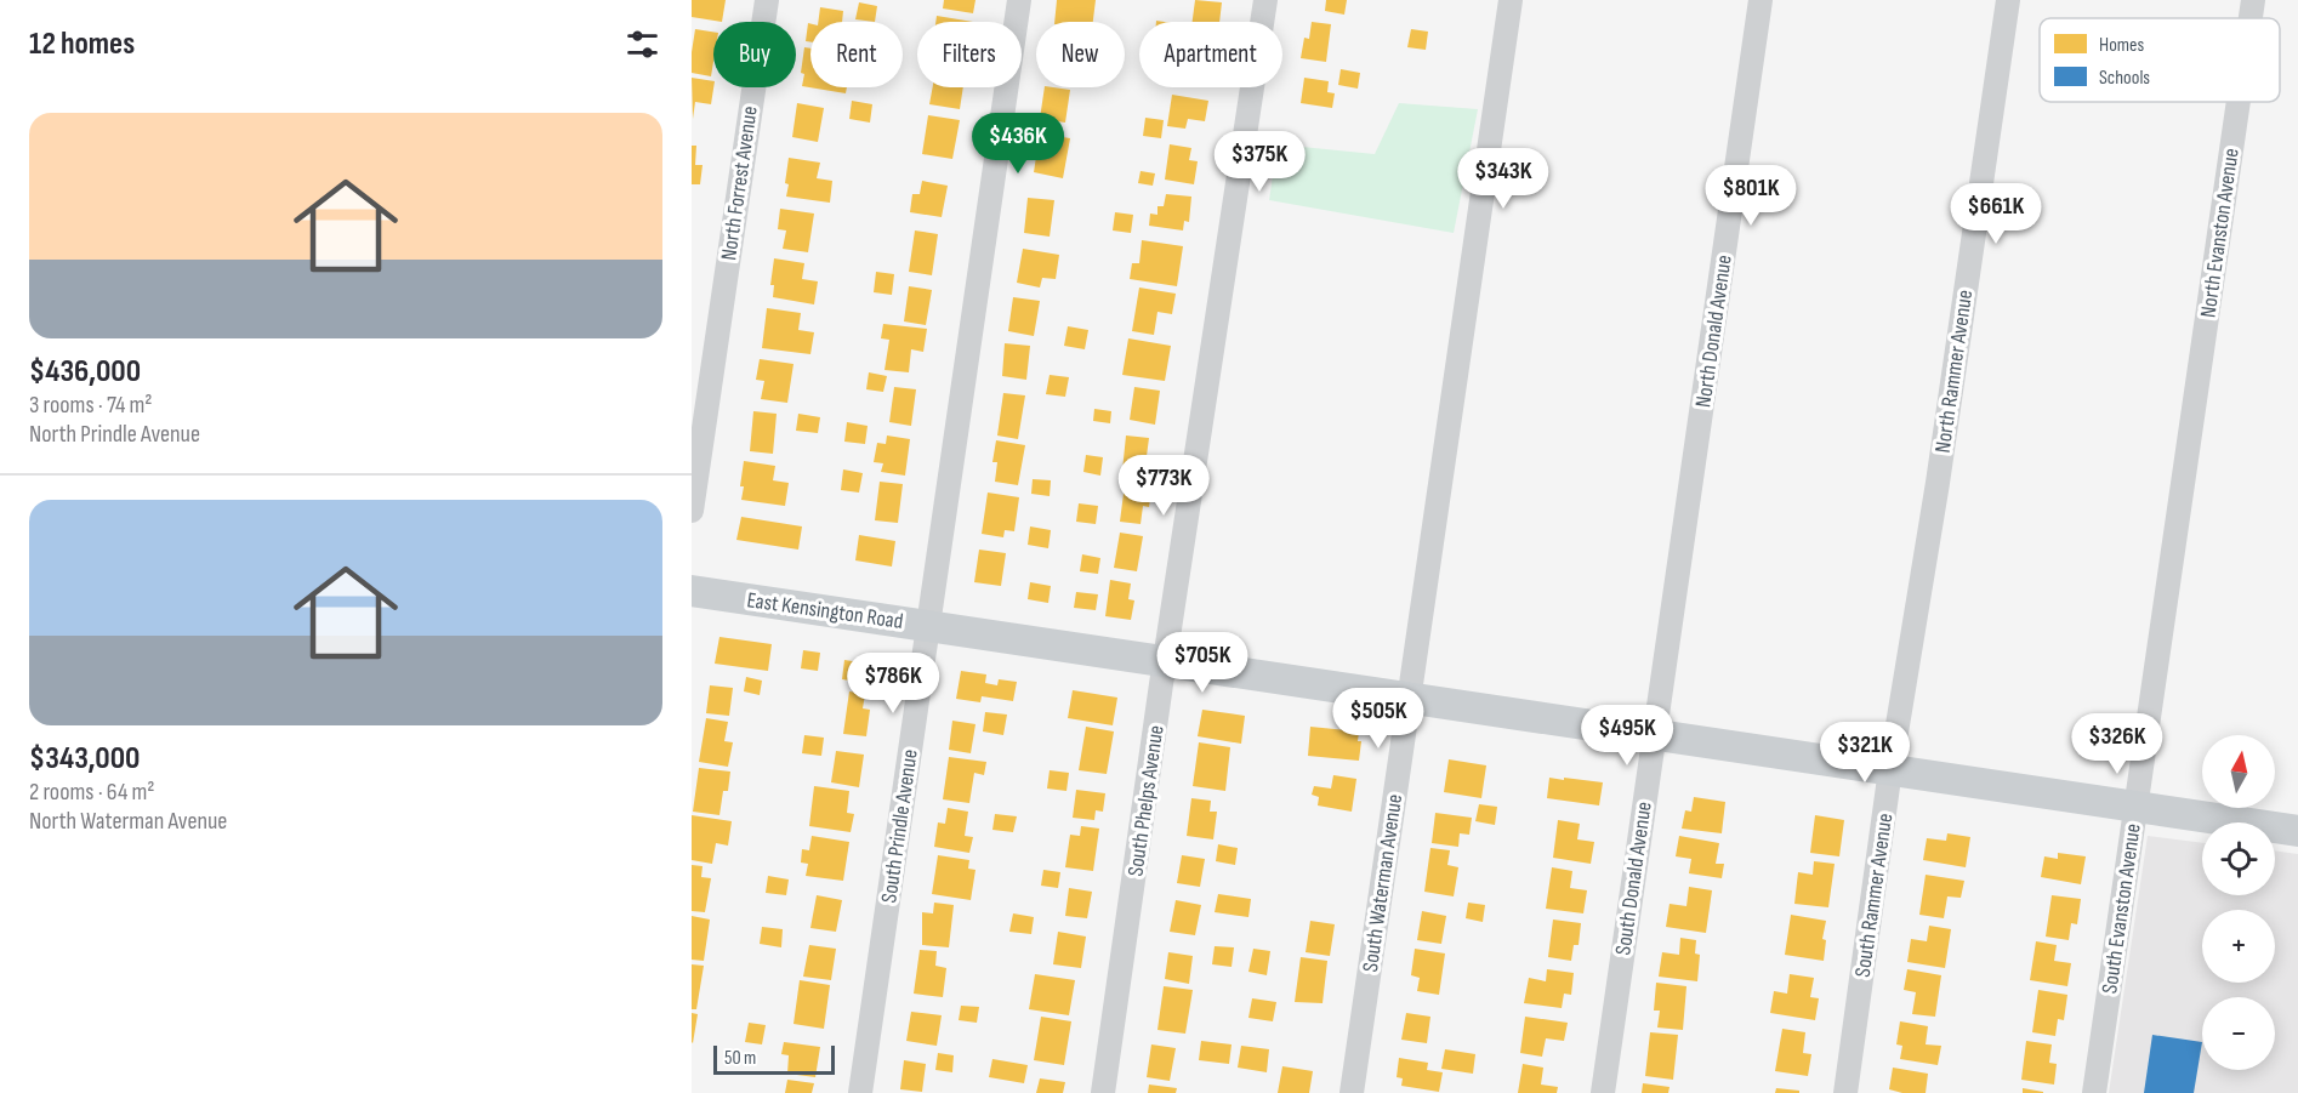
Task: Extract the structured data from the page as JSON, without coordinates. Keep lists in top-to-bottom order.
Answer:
{
  "streets": {
    "main road": ["East Kensington Road"],
    "street": [
      "North Forrest Avenue",
      "North Evanston Avenue",
      "North Donald Avenue",
      "North Rammer Avenue",
      "South Phelps Avenue",
      "South Prindle Avenue",
      "South Donald Avenue",
      "South Waterman Avenue",
      "South Rammer Avenue",
      "South Evanston Avenue"
    ]
  },
  "crossings": [
    ["North Evanston Avenue", "South Evanston Avenue"],
    ["North Donald Avenue", "South Donald Avenue"],
    ["North Rammer Avenue", "South Rammer Avenue"],
    ["East Kensington Road", "South Phelps Avenue"],
    ["East Kensington Road", "South Prindle Avenue"],
    ["East Kensington Road", "South Donald Avenue"],
    ["East Kensington Road", "South Waterman Avenue"],
    ["East Kensington Road", "South Rammer Avenue"],
    ["East Kensington Road", "South Evanston Avenue"]
  ],
  "legend": ["Homes", "Schools"],
  "scale_bar": "50 m",
  "north": "top",
  "page": {
    "heading": "12 homes",
    "chip": [
      "Buy",
      "Rent",
      "Filters",
      "New",
      "Apartment"
    ],
    "list": [
      {
        "name": "$436,000",
        "note": "3 rooms · 74 m² · North Prindle Avenue"
      },
      {
        "name": "$343,000",
        "note": "2 rooms · 64 m² · North Waterman Avenue"
      }
    ],
    "price": [
      "$436K",
      "$375K",
      "$343K",
      "$801K",
      "$661K",
      "$773K",
      "$705K",
      "$786K",
      "$505K",
      "$495K",
      "$326K",
      "$321K"
    ],
    "map_buttons": ["+", "−"],
    "scale": "50 m"
  }
}
